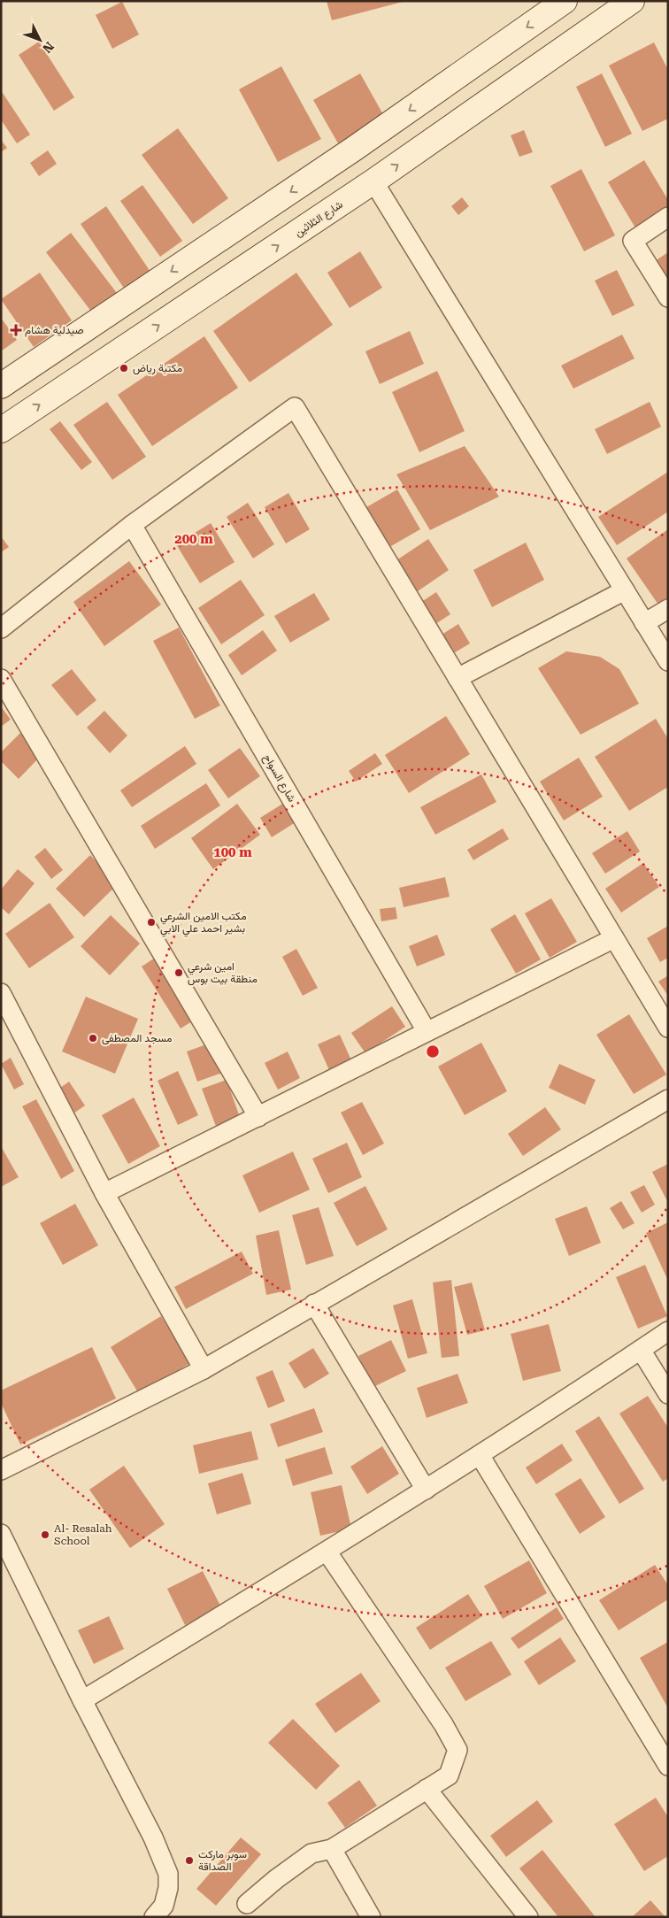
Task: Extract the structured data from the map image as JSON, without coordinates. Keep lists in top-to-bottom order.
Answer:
{
  "streets": {
    "street": ["شارع الثلاثين", "شارع السواح"]
  },
  "places": {
    "health": ["صيدلية هشام"],
    "other": [
      "مكتبة رياض",
      "مكتب الامين الشرعي بشير احمد علي الابي",
      "امين شرعي منطقة بيت بوس",
      "مسجد المصطفى",
      "Al- Resalah School",
      "سوبر ماركت الصداقة"
    ]
  },
  "north": "bottom right",
  "rings": ["200 m", "100 m"]
}
